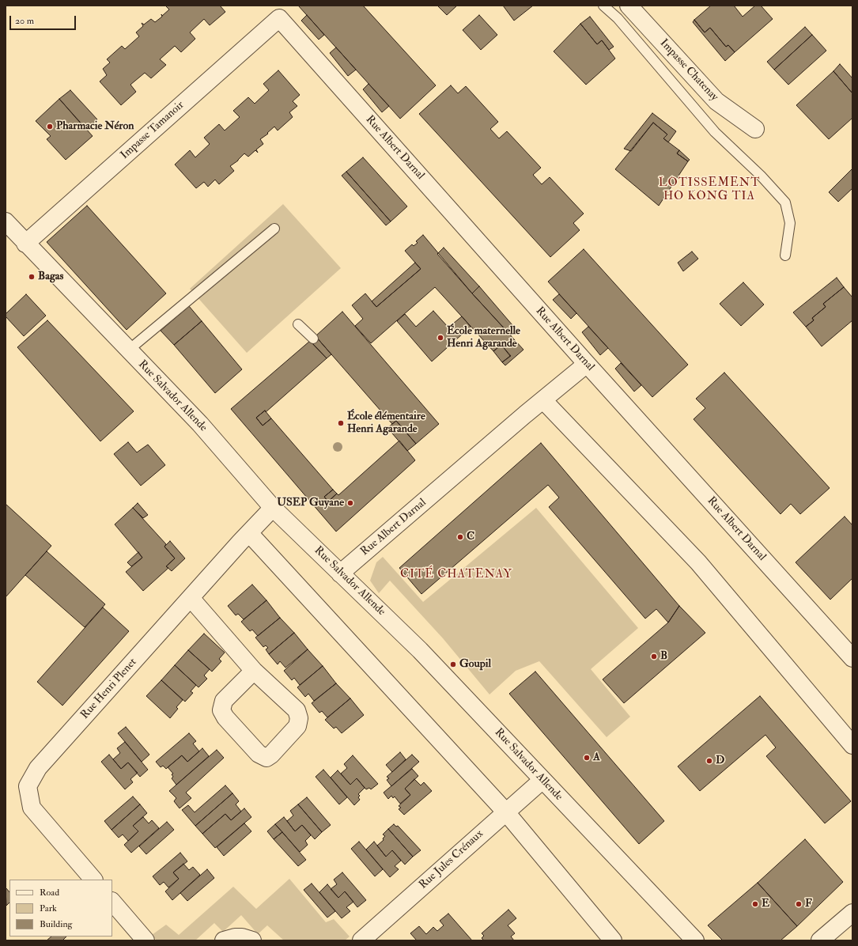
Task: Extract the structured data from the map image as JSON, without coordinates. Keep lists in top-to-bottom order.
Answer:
{
  "streets": {
    "street": [
      "Impasse Chatenay",
      "Impasse Tamanoir",
      "Rue Albert Darnal",
      "Rue Salvador Allende",
      "Rue Henri Plenet",
      "Rue Jules Crénaux"
    ]
  },
  "crossings": [
    ["Impasse Tamanoir", "Rue Albert Darnal"],
    ["Impasse Tamanoir", "Rue Salvador Allende"],
    ["Rue Albert Darnal", "Rue Salvador Allende"],
    ["Rue Salvador Allende", "Rue Henri Plenet"],
    ["Rue Salvador Allende", "Rue Jules Crénaux"]
  ],
  "districts": ["LOTISSEMENT HO KONG TIA", "CITÉ CHATENAY"],
  "places": [
    "Pharmacie Néron",
    "Bagas",
    "École maternelle Henri Agarande",
    "École élémentaire Henri Agarande",
    "USEP Guyane",
    "C",
    "B",
    "Goupil",
    "A",
    "D",
    "E",
    "F"
  ],
  "legend": ["Road", "Park", "Building"],
  "scale_bar": "20 m"
}
